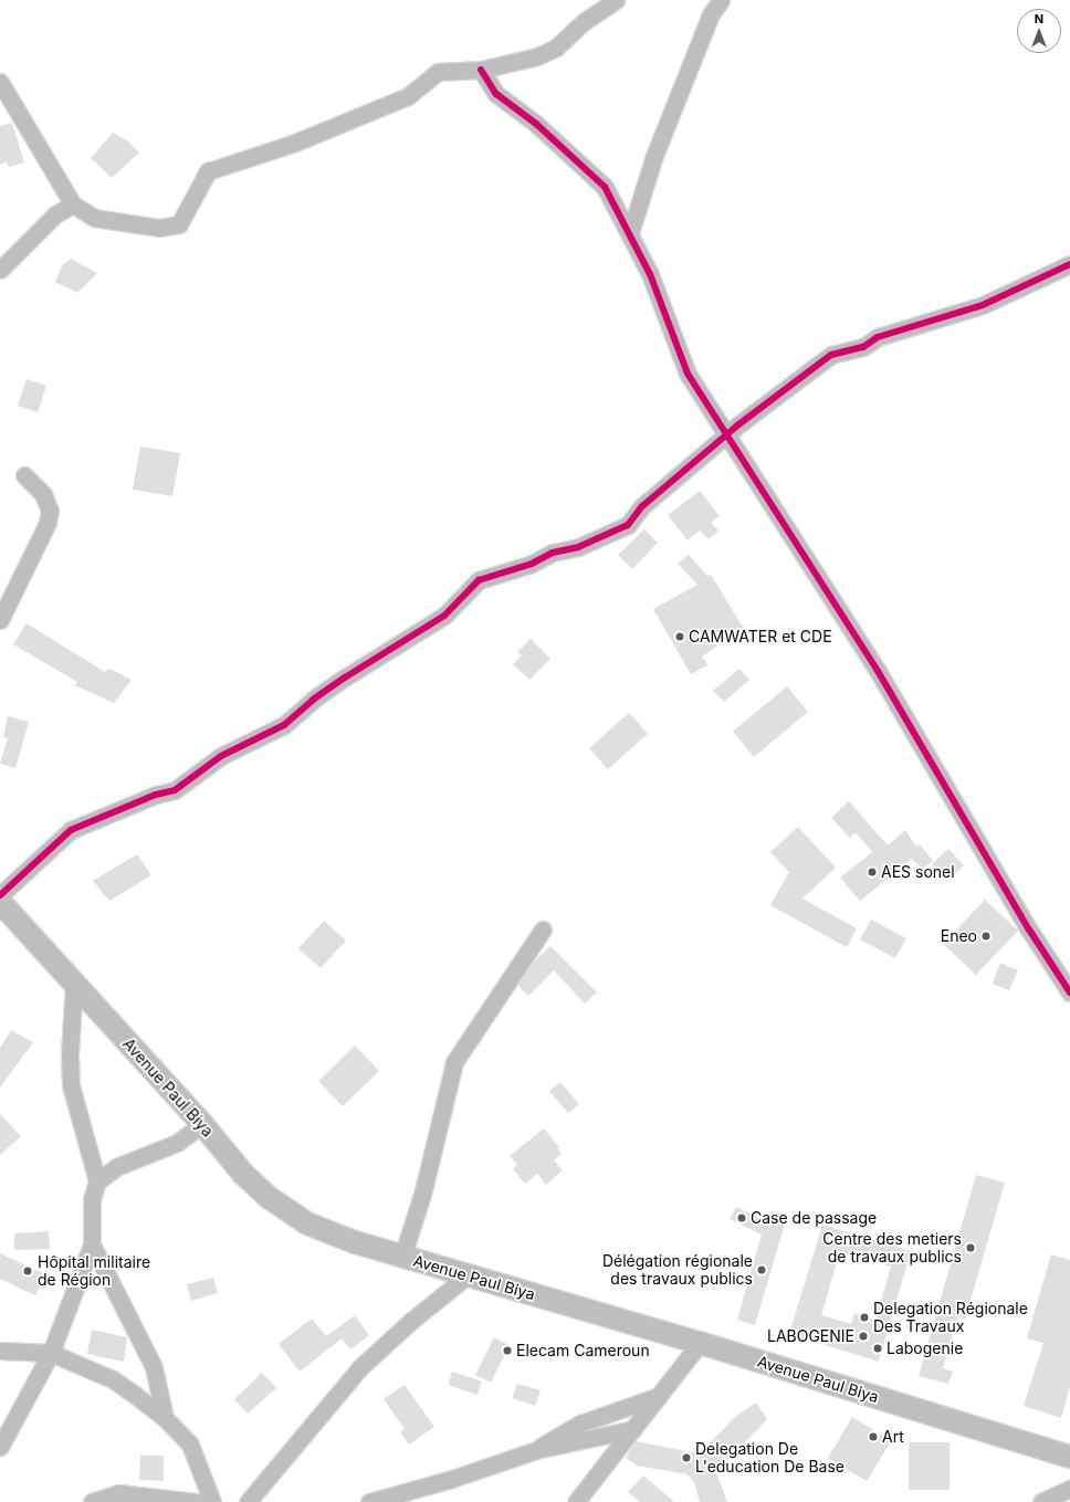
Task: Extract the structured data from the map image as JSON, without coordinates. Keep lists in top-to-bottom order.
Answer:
{
  "streets": {
    "main road": ["Avenue Paul Biya"]
  },
  "places": [
    "CAMWATER et CDE",
    "AES sonel",
    "Eneo",
    "Case de passage",
    "Centre des metiers de travaux publics",
    "Délégation régionale des travaux publics",
    "Hôpital militaire de Région",
    "Delegation Régionale Des Travaux",
    "LABOGENIE",
    "Labogenie",
    "Elecam Cameroun",
    "Art",
    "Delegation De L'education De Base"
  ],
  "north": "top"
}
